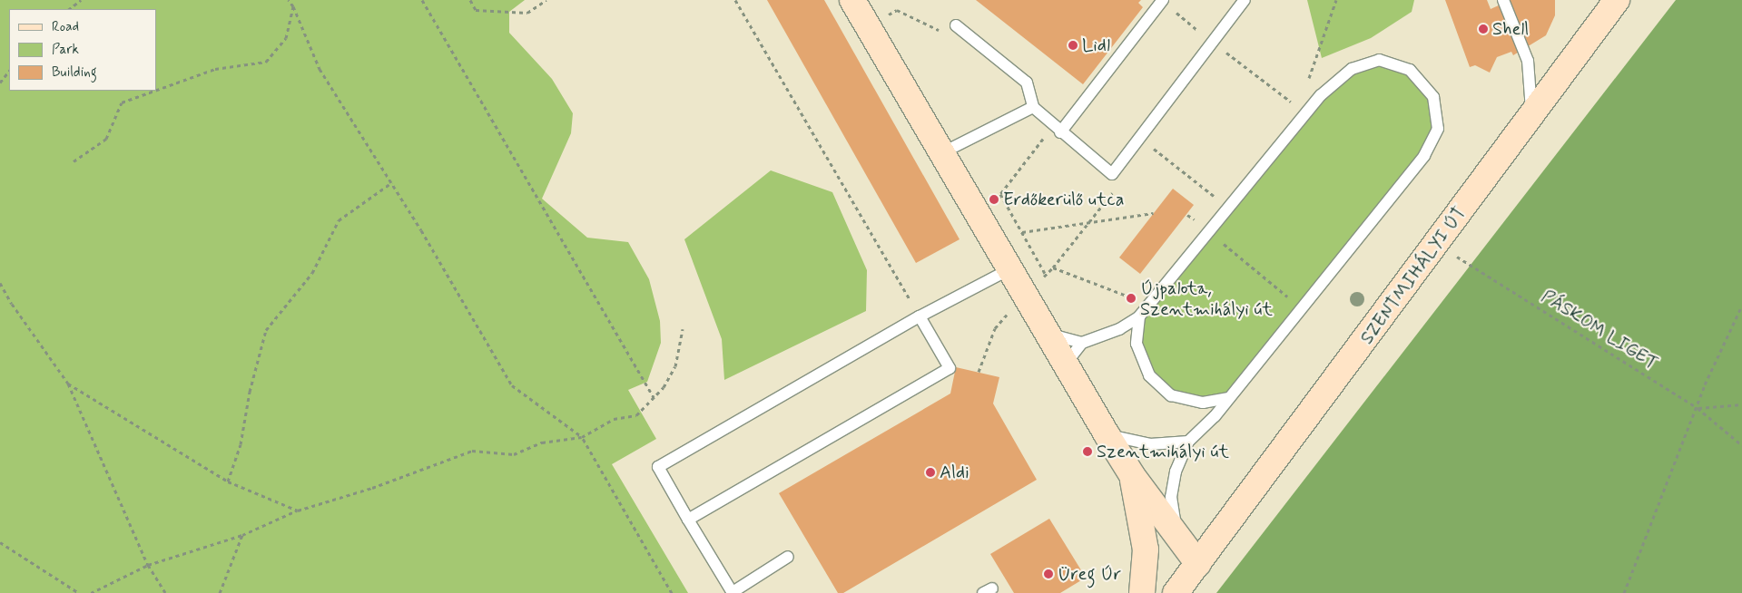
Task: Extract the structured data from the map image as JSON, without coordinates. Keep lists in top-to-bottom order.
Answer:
{
  "streets": {
    "street": ["SZENTMIHÁLYI ÚT"],
    "path": ["PÁSKOM LIGET"]
  },
  "crossings": [
    ["SZENTMIHÁLYI ÚT", "PÁSKOM LIGET"]
  ],
  "places": [
    "Shell",
    "Lidl",
    "Erdőkerülő utca",
    "Újpalota, Szentmihályi út",
    "Szentmihályi út",
    "Aldi",
    "Üreg Úr"
  ],
  "legend": ["Road", "Park", "Building"]
}
